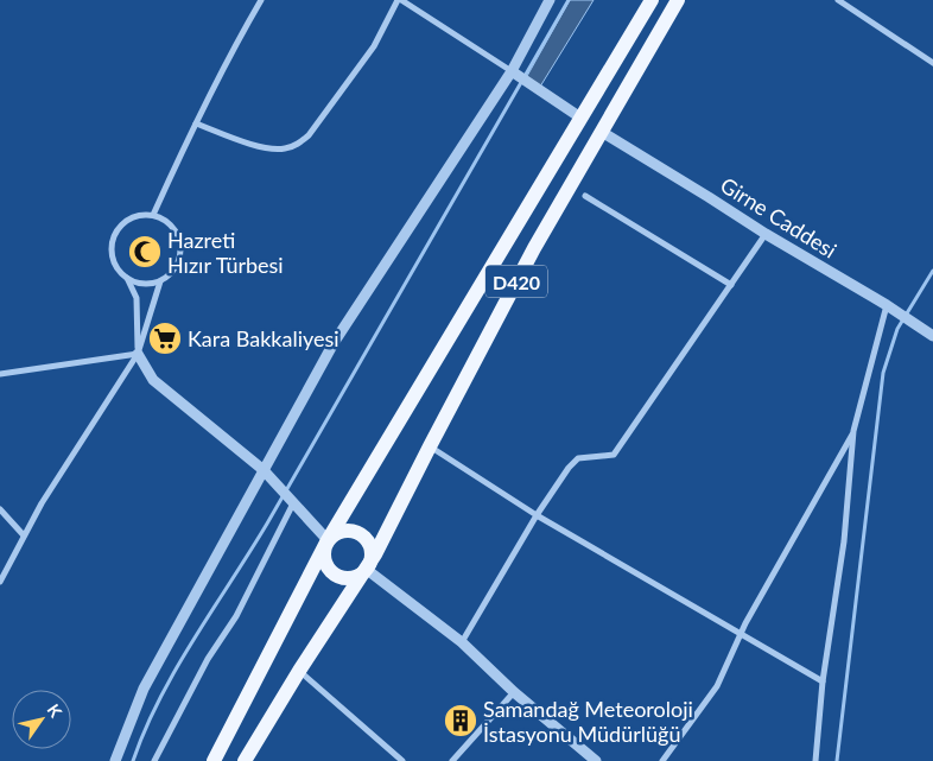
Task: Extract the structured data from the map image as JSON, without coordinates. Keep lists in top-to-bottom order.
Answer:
{
  "streets": {
    "main road": ["D420"],
    "street": ["Girne Caddesi"]
  },
  "crossings": [
    ["Girne Caddesi", "D420"]
  ],
  "places": {
    "mosque": ["Hazreti Hızır Türbesi"],
    "supermarket": ["Kara Bakkaliyesi"],
    "building": ["Samandağ Meteoroloji İstasyonu Müdürlüğü"]
  },
  "north": "top right"
}
